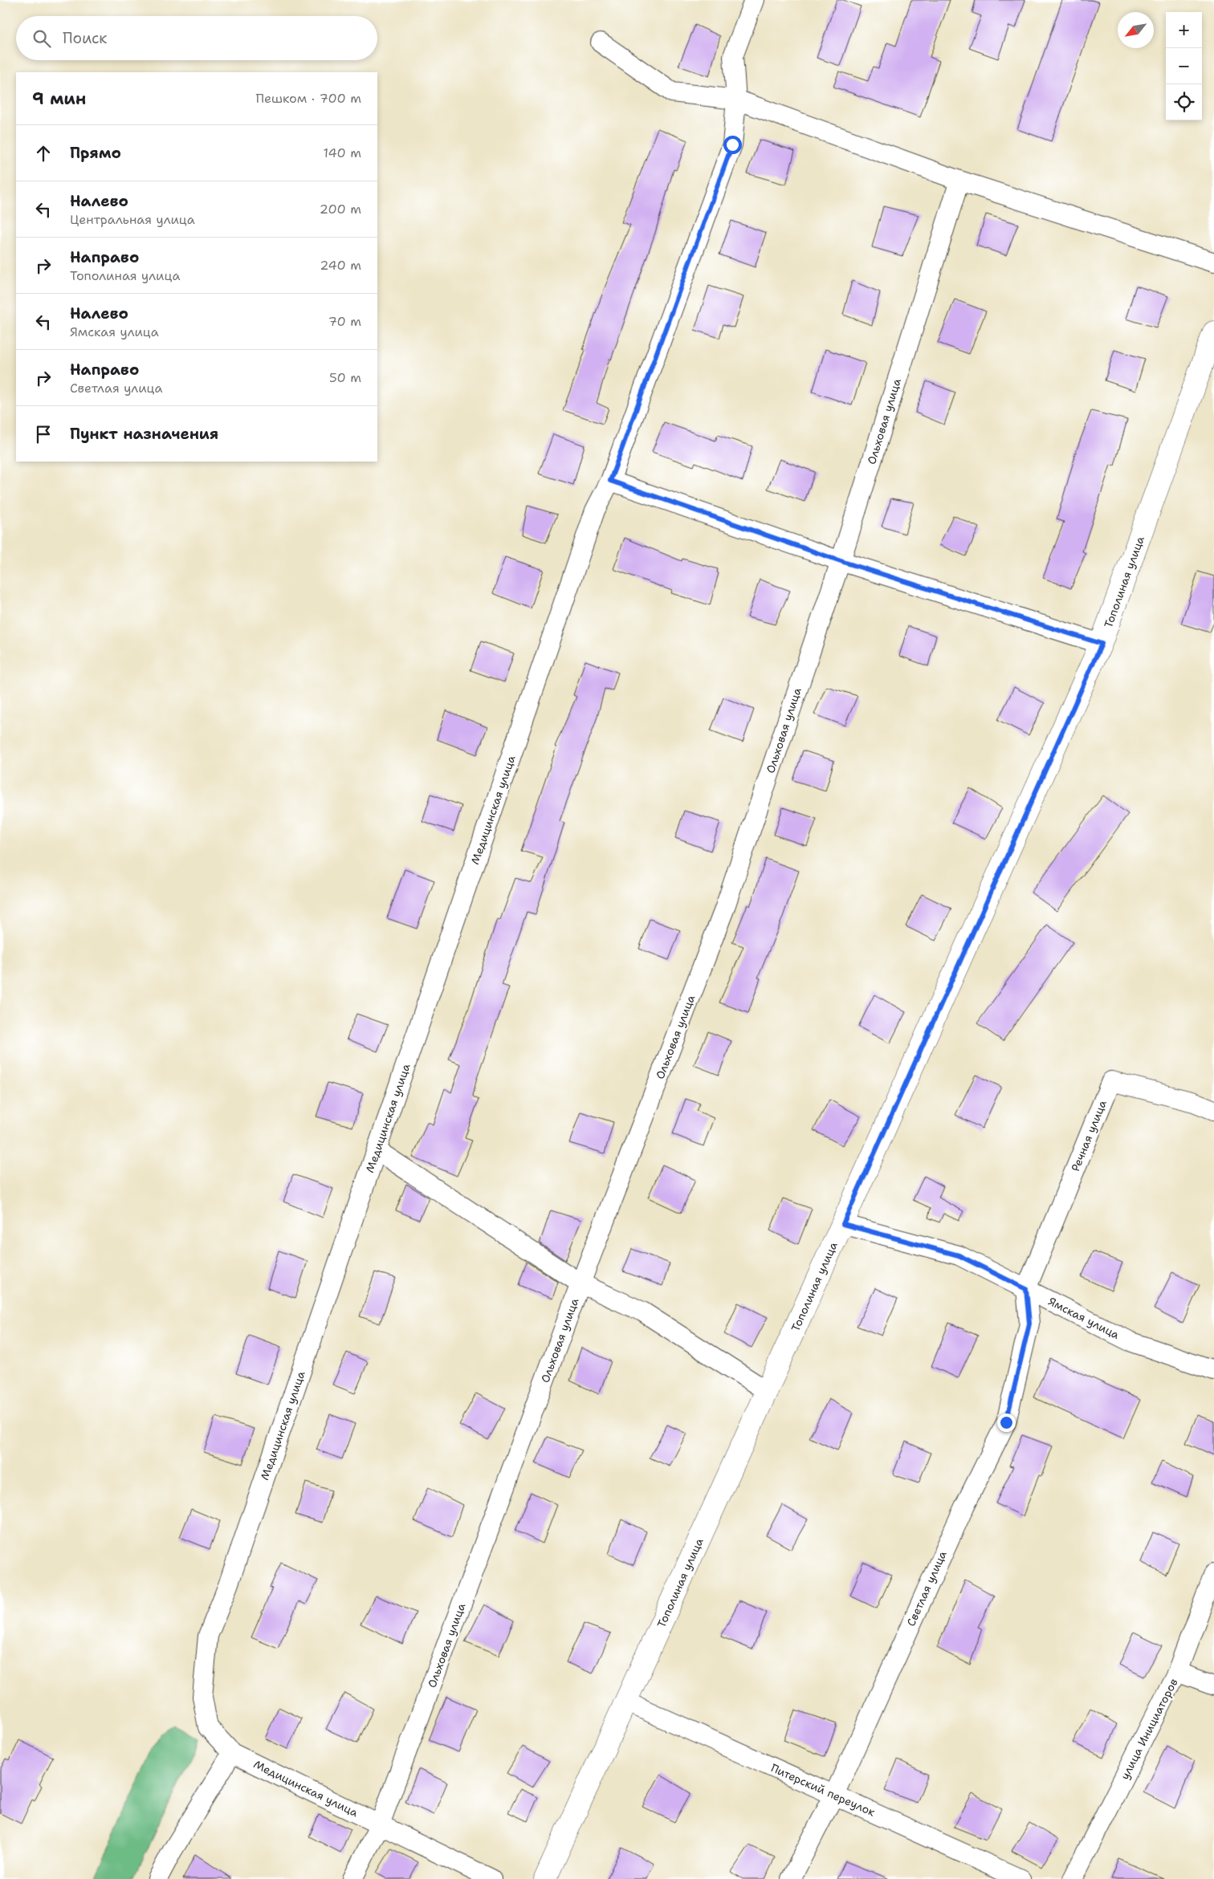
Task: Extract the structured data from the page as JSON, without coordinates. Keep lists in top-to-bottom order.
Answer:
{
  "streets": {
    "street": [
      "Ольховая улица",
      "Тополиная улица",
      "Медицинская улица",
      "Речная улица",
      "Ямская улица",
      "Светлая улица",
      "улица Инициаторов",
      "Питерский переулок"
    ]
  },
  "crossings": [
    ["Ольховая улица", "Медицинская улица"],
    ["Тополиная улица", "Ямская улица"],
    ["Тополиная улица", "Питерский переулок"],
    ["Речная улица", "Ямская улица"],
    ["Речная улица", "Светлая улица"],
    ["Ямская улица", "Светлая улица"],
    ["Светлая улица", "Питерский переулок"]
  ],
  "north": "bottom left",
  "page": {
    "map_buttons": ["+", "−"],
    "search": "Поиск",
    "heading": ["9 мин", "Пешком · 700 m"],
    "list": [
      ["Прямо", "140 m"],
      ["Налево", "Центральная улица", "200 m"],
      ["Направо", "Тополиная улица", "240 m"],
      ["Налево", "Ямская улица", "70 m"],
      ["Направо", "Светлая улица", "50 m"],
      "Пункт назначения"
    ]
  }
}
